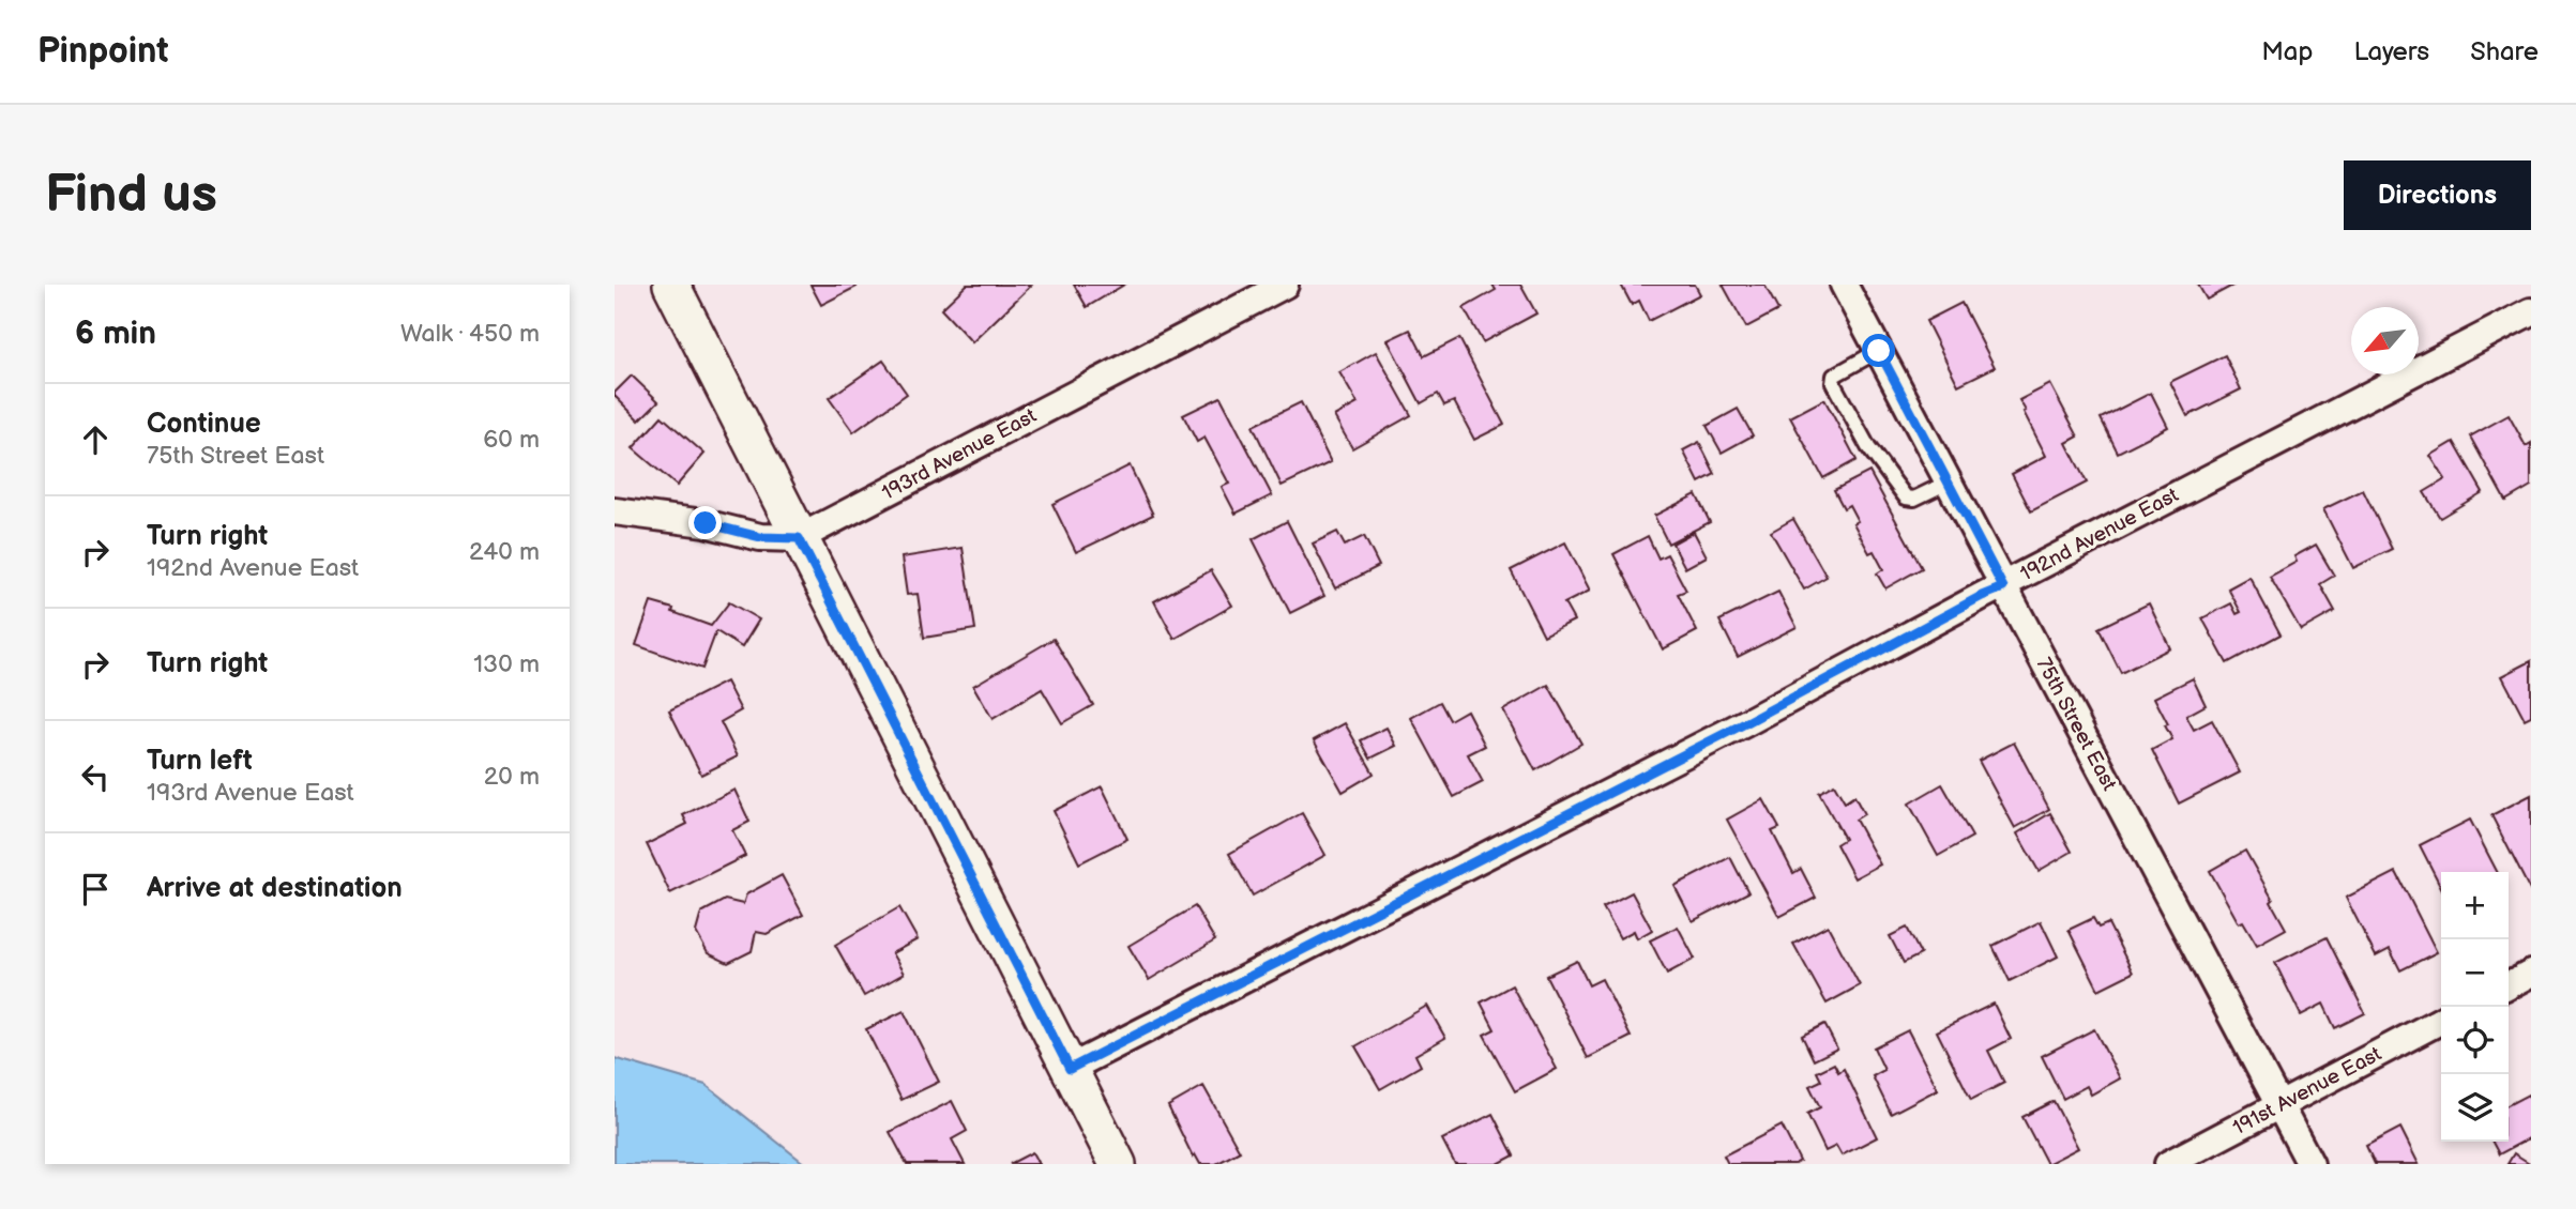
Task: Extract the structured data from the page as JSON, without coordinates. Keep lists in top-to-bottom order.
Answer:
{
  "streets": {
    "street": [
      "193rd Avenue East",
      "192nd Avenue East",
      "75th Street East",
      "191st Avenue East"
    ]
  },
  "crossings": [
    ["192nd Avenue East", "75th Street East"],
    ["75th Street East", "191st Avenue East"]
  ],
  "north": "bottom left",
  "page": {
    "header": "Pinpoint",
    "nav": ["Map", "Layers", "Share"],
    "buttons": "Directions",
    "title": "Find us",
    "heading": ["6 min", "Walk · 450 m"],
    "list": [
      ["Continue", "75th Street East", "60 m"],
      ["Turn right", "192nd Avenue East", "240 m"],
      ["Turn right", "130 m"],
      ["Turn left", "193rd Avenue East", "20 m"],
      "Arrive at destination"
    ],
    "map_buttons": ["+", "−"]
  }
}
